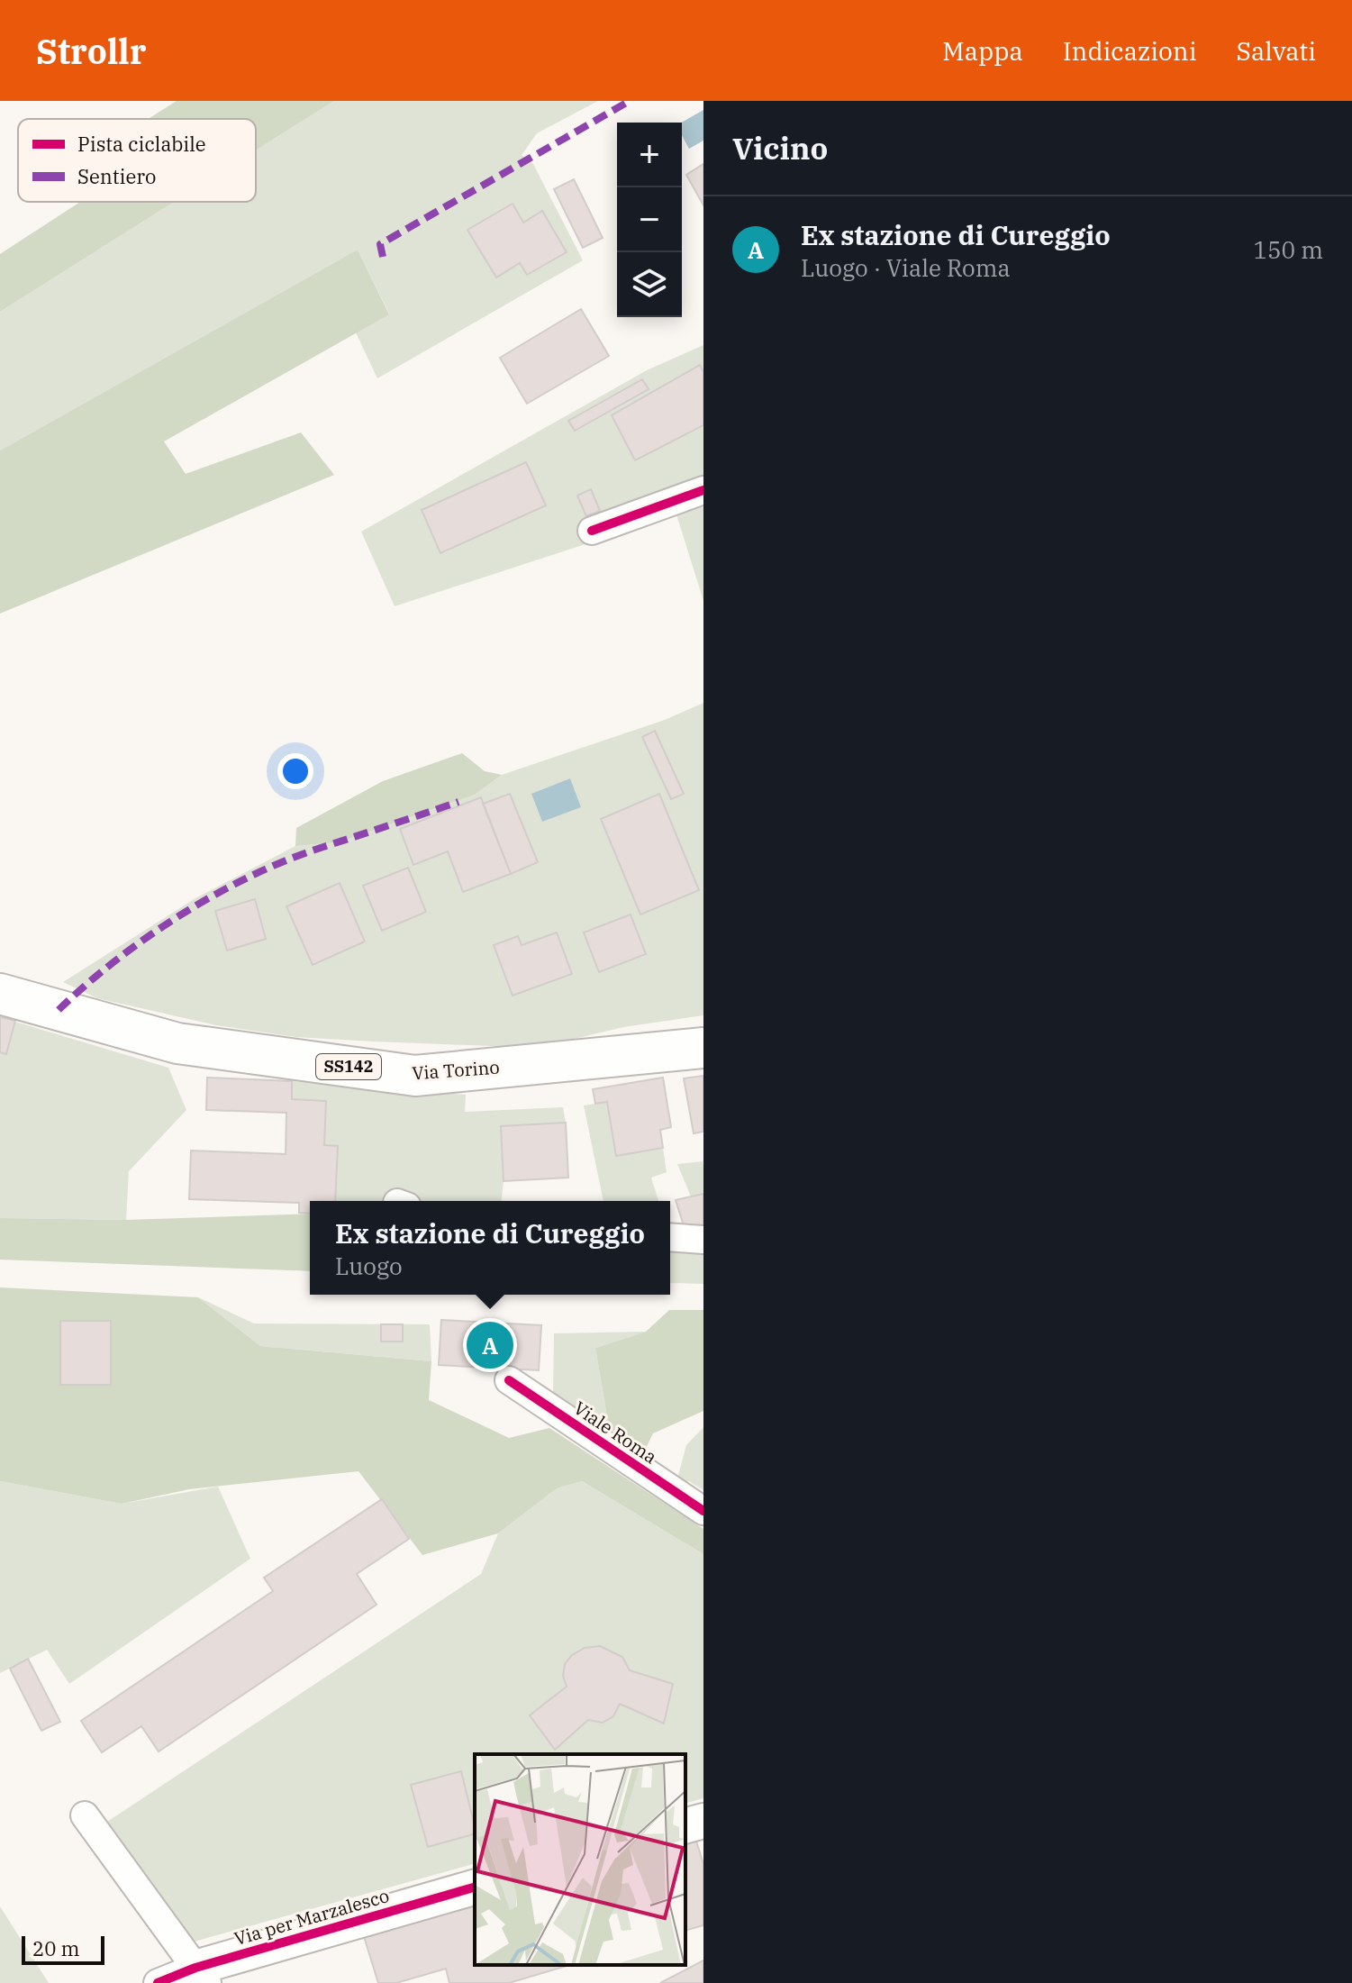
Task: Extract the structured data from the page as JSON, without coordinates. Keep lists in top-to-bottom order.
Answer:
{
  "streets": {
    "main road": ["SS142", "Via Torino"],
    "street": ["Viale Roma", "Via per Marzalesco"]
  },
  "legend": ["Pista ciclabile", "Sentiero"],
  "scale_bar": "20 m",
  "page": {
    "header": "Strollr",
    "nav": ["Mappa", "Indicazioni", "Salvati"],
    "heading": "Vicino",
    "map_buttons": ["+", "−"],
    "list": [
      {
        "mark": "A",
        "name": "Ex stazione di Cureggio",
        "note": "Luogo · Viale Roma",
        "value": "150 m"
      }
    ],
    "popup": ["Ex stazione di Cureggio", "Luogo"],
    "pins": "A",
    "scale": "20 m"
  }
}
